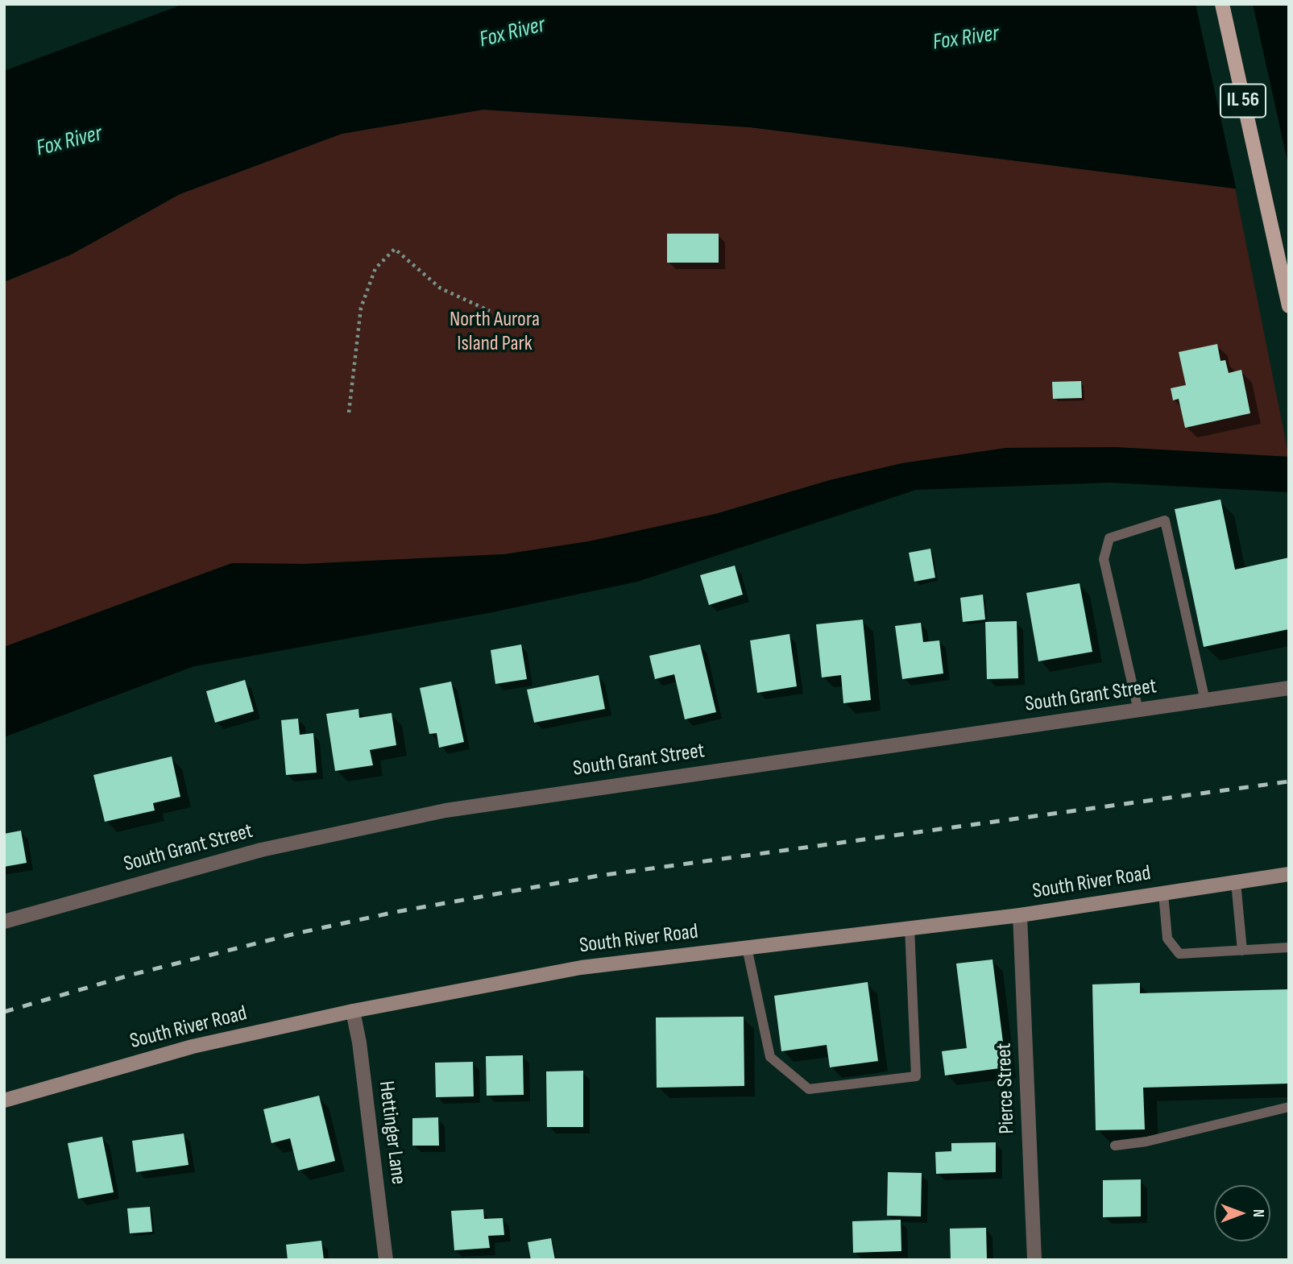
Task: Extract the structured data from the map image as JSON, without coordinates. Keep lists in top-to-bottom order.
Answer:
{
  "streets": {
    "main road": ["IL 56", "South River Road"],
    "street": ["South Grant Street", "Pierce Street", "Hettinger Lane"]
  },
  "crossings": [
    ["South River Road", "Pierce Street"],
    ["South River Road", "Hettinger Lane"]
  ],
  "water": ["Fox River"],
  "parks": ["North Aurora Island Park"],
  "north": "right"
}
